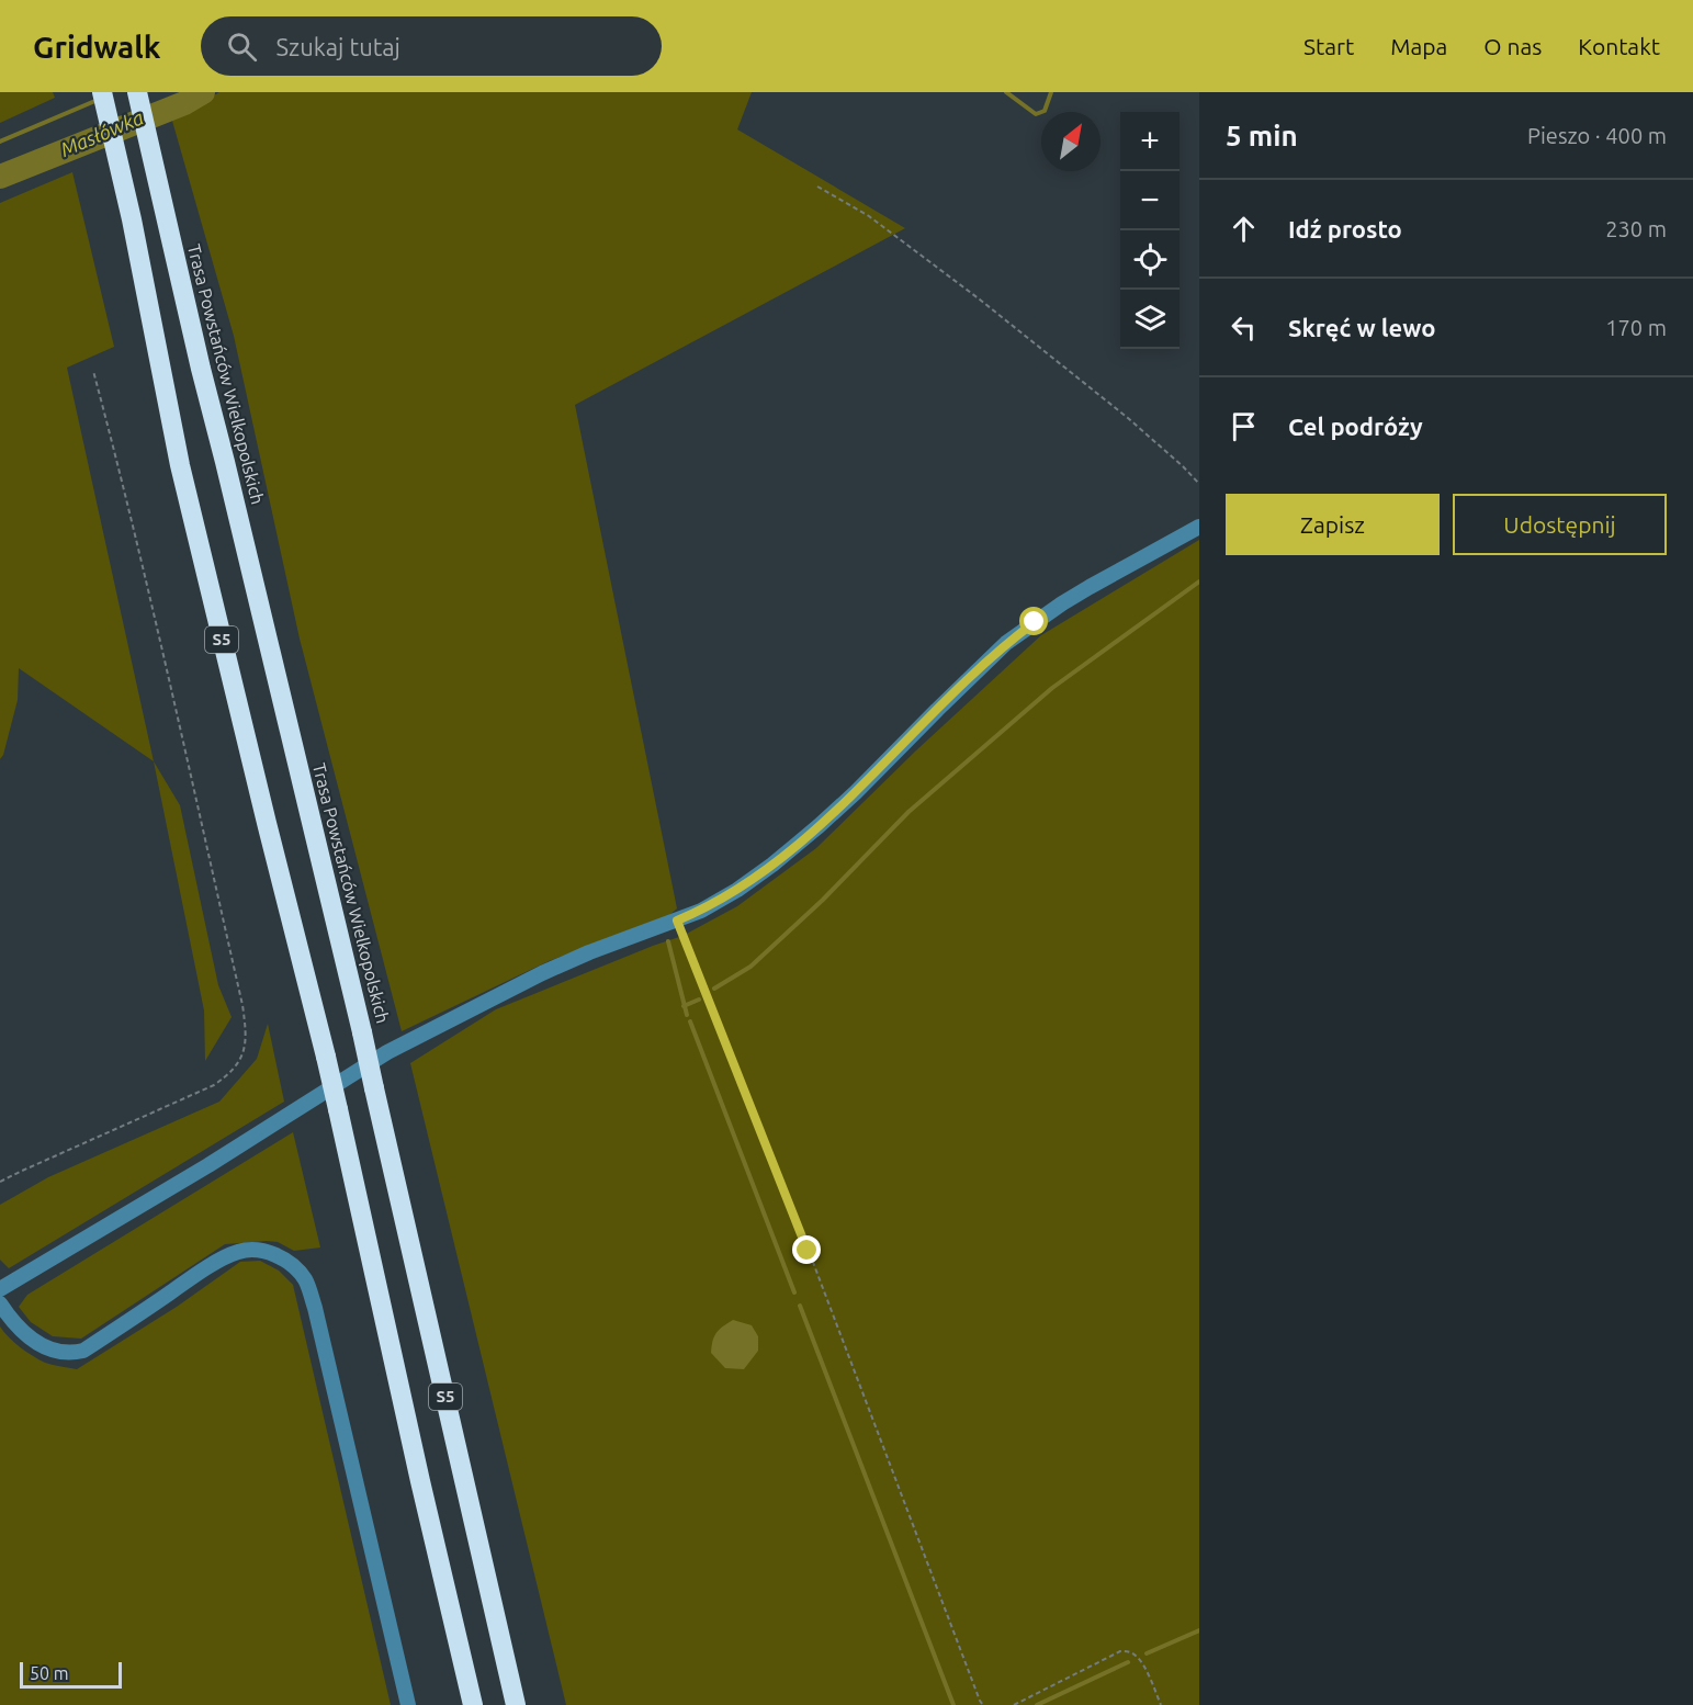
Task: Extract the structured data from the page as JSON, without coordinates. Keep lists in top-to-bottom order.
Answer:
{
  "streets": {
    "highway": ["Trasa Powstańców Wielkopolskich", "S5"]
  },
  "water": ["Masłówka"],
  "scale_bar": "50 m",
  "north": "top right",
  "page": {
    "header": "Gridwalk",
    "search": "Szukaj tutaj",
    "nav": [
      "Start",
      "Mapa",
      "O nas",
      "Kontakt"
    ],
    "heading": ["5 min", "Pieszo · 400 m"],
    "map_buttons": ["+", "−"],
    "list": [
      ["Idź prosto", "230 m"],
      ["Skręć w lewo", "170 m"],
      "Cel podróży"
    ],
    "buttons": ["Zapisz", "Udostępnij"],
    "scale": "50 m"
  }
}
